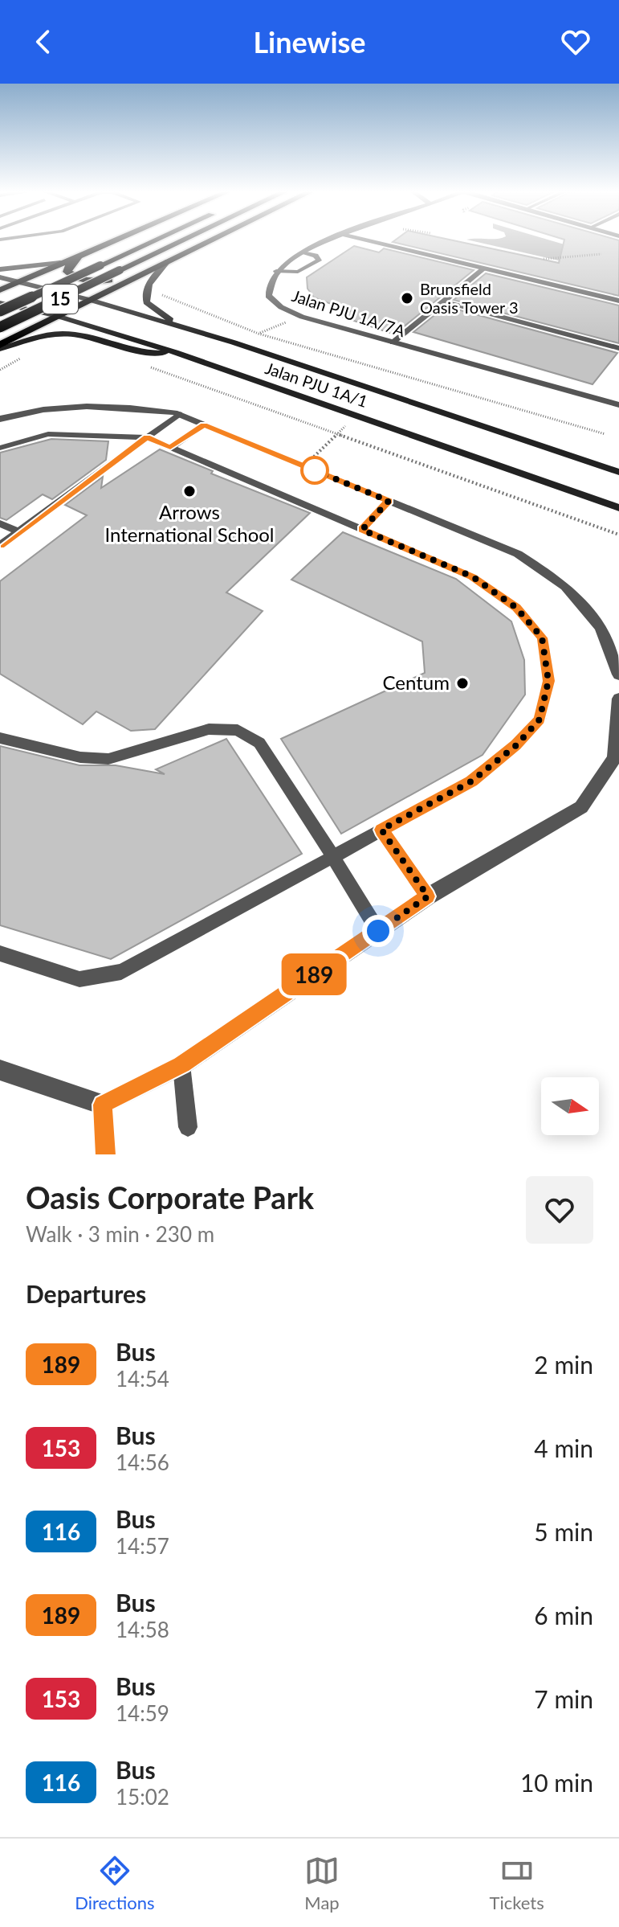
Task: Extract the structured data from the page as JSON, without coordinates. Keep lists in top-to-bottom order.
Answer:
{
  "streets": {
    "main road": ["15", "Jalan PJU 1A/1"],
    "street": ["Jalan PJU 1A/7A"]
  },
  "places": ["Brunsfield Oasis Tower 3", "Arrows International School", "Centum"],
  "lines": ["bus line 189"],
  "north": "right",
  "page": {
    "header": "Linewise",
    "on_map": "189",
    "heading": [
      ["Oasis Corporate Park", "Walk · 3 min · 230 m"],
      "Departures"
    ],
    "list": [
      {
        "mark": "189",
        "name": "Bus",
        "note": "14:54",
        "value": "2 min"
      },
      {
        "mark": "153",
        "name": "Bus",
        "note": "14:56",
        "value": "4 min"
      },
      {
        "mark": "116",
        "name": "Bus",
        "note": "14:57",
        "value": "5 min"
      },
      {
        "mark": "189",
        "name": "Bus",
        "note": "14:58",
        "value": "6 min"
      },
      {
        "mark": "153",
        "name": "Bus",
        "note": "14:59",
        "value": "7 min"
      },
      {
        "mark": "116",
        "name": "Bus",
        "note": "15:02",
        "value": "10 min"
      }
    ],
    "tabs": ["Directions", "Map", "Tickets"]
  }
}
